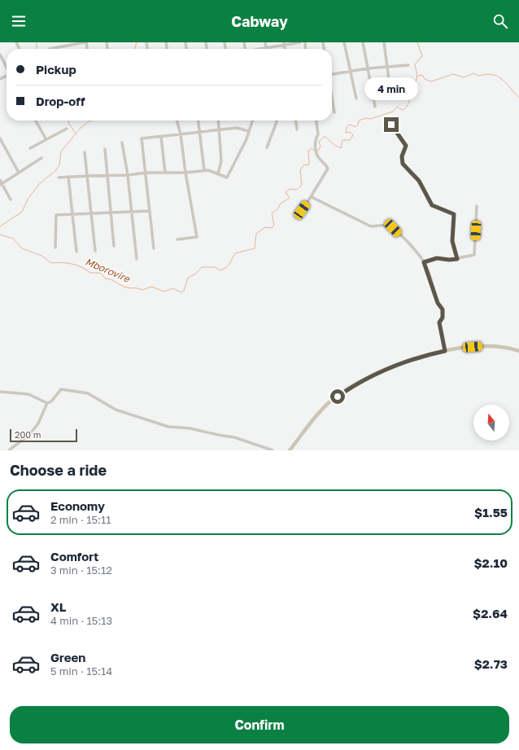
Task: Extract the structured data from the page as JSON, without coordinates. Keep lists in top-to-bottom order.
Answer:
{
  "water": ["Mborovire"],
  "scale_bar": "200 m",
  "north": "top",
  "page": {
    "header": "Cabway",
    "banner": ["Pickup", "Drop-off"],
    "bubble": "4 min",
    "scale": "200 m",
    "heading": "Choose a ride",
    "list": [
      {
        "name": "Economy",
        "note": "2 min · 15:11",
        "value": "$1.55"
      },
      {
        "name": "Comfort",
        "note": "3 min · 15:12",
        "value": "$2.10"
      },
      {
        "name": "XL",
        "note": "4 min · 15:13",
        "value": "$2.64"
      },
      {
        "name": "Green",
        "note": "5 min · 15:14",
        "value": "$2.73"
      }
    ],
    "buttons": "Confirm"
  }
}
